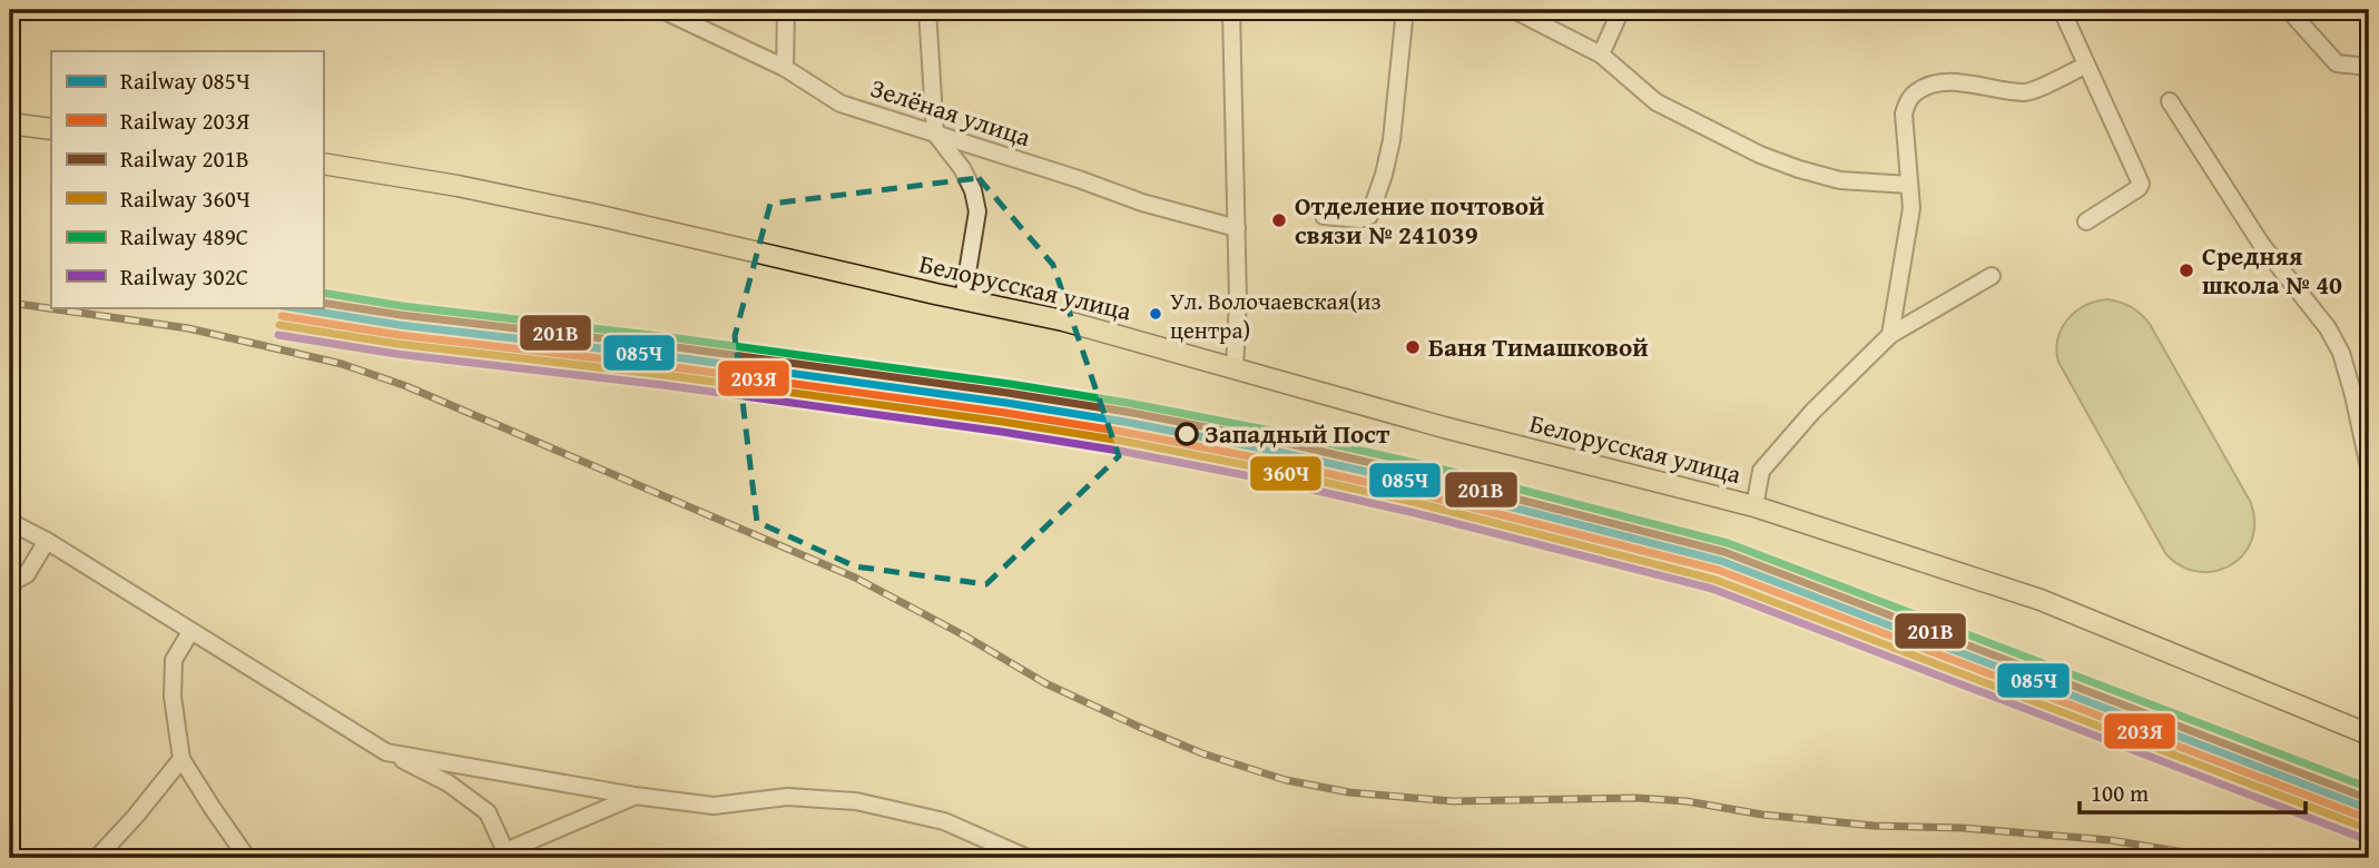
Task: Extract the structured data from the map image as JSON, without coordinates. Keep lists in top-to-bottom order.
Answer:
{
  "streets": {
    "main road": ["Белорусская улица"],
    "street": ["Зелёная улица"]
  },
  "places": [
    "Отделение почтовой связи № 241039",
    "Средняя школа № 40",
    "Ул. Волочаевская(из центра)",
    "Баня Тимашковой",
    "Западный Пост"
  ],
  "lines": [
    "rail line 489С",
    "rail line 201В",
    "rail line 085Ч",
    "rail line 203Я",
    "rail line 360Ч",
    "rail line 302С"
  ],
  "legend": [
    "Railway 085Ч",
    "Railway 203Я",
    "Railway 201В",
    "Railway 360Ч",
    "Railway 489С",
    "Railway 302С"
  ],
  "scale_bar": "100 m"
}
